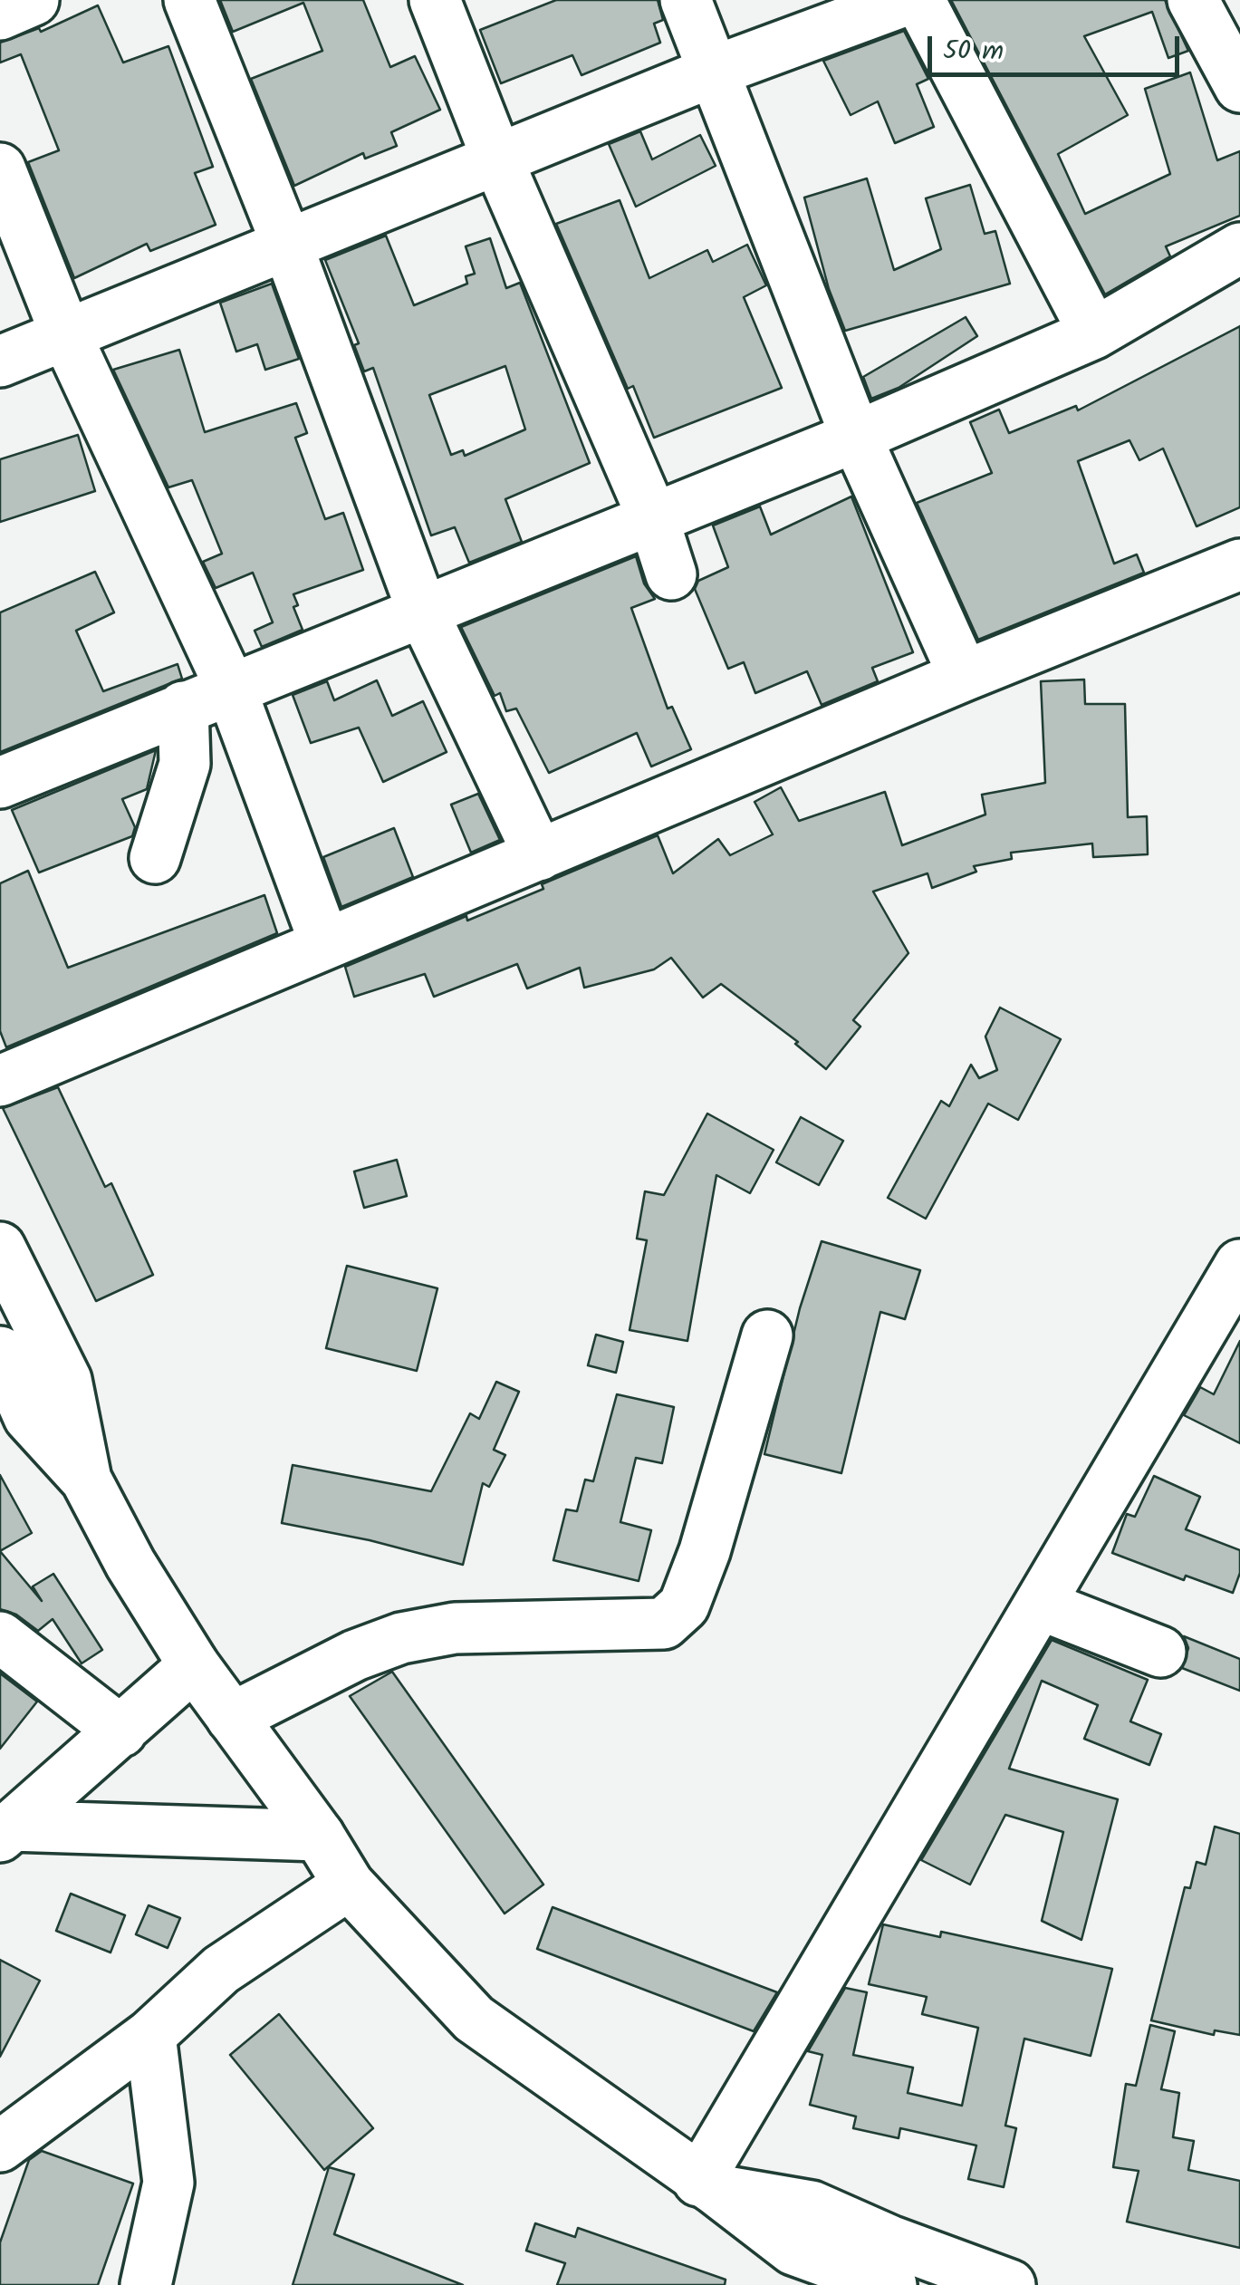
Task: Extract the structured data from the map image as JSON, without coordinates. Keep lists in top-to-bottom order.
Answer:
{
  "scale_bar": "50 m"
}
